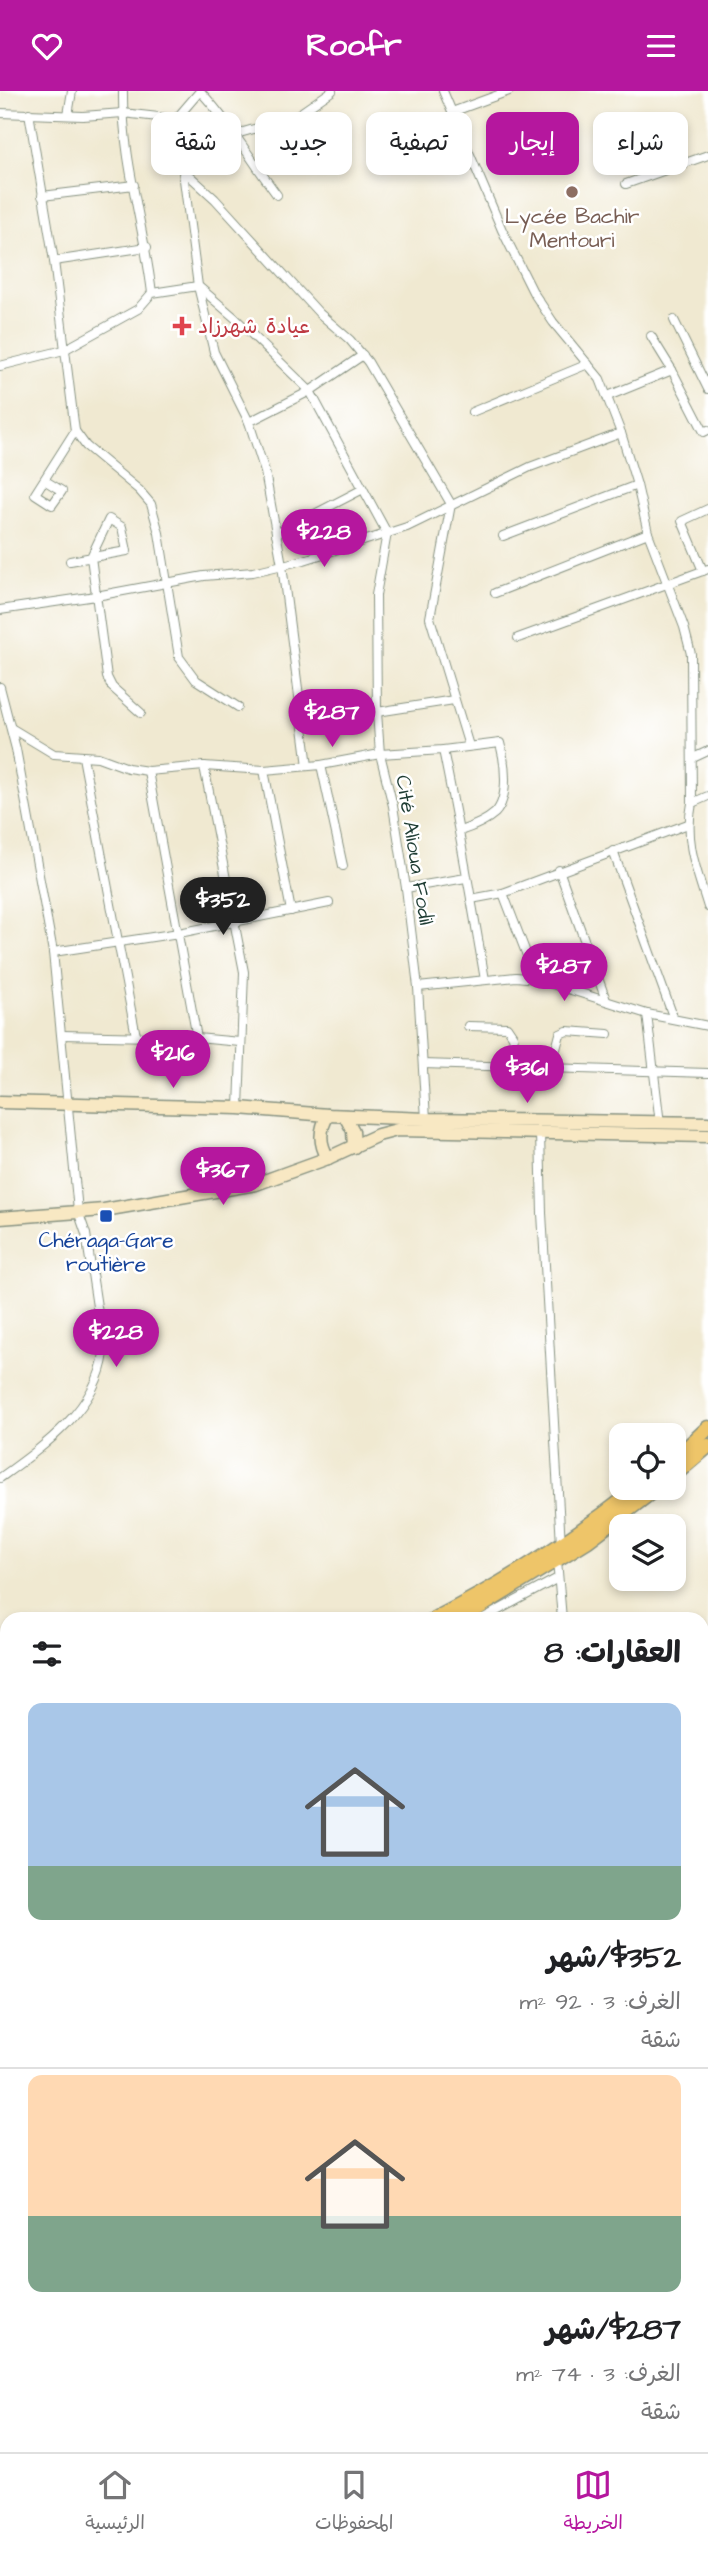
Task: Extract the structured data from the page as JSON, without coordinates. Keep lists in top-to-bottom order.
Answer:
{
  "streets": {
    "street": ["Cité Alioua Fodil"]
  },
  "places": {
    "other": ["Lycée Bachir Mentouri"],
    "health": ["عيادة شهرزاد"],
    "transit": ["Chéraga-Gare routière"]
  },
  "page": {
    "header": "Roofr",
    "chip": [
      "شراء",
      "إيجار",
      "تصفية",
      "جديد",
      "شقة"
    ],
    "price": [
      "$228",
      "$287",
      "$352",
      "$287",
      "$216",
      "$361",
      "$367",
      "$228"
    ],
    "heading": "العقارات: 8",
    "list": [
      {
        "name": "$352/شهر",
        "note": "الغرف: 3 · 92 m² · شقة"
      },
      {
        "name": "$287/شهر",
        "note": "الغرف: 3 · 74 m² · شقة"
      }
    ],
    "tabs": ["الخريطة", "المحفوظات", "الرئيسية"]
  }
}
